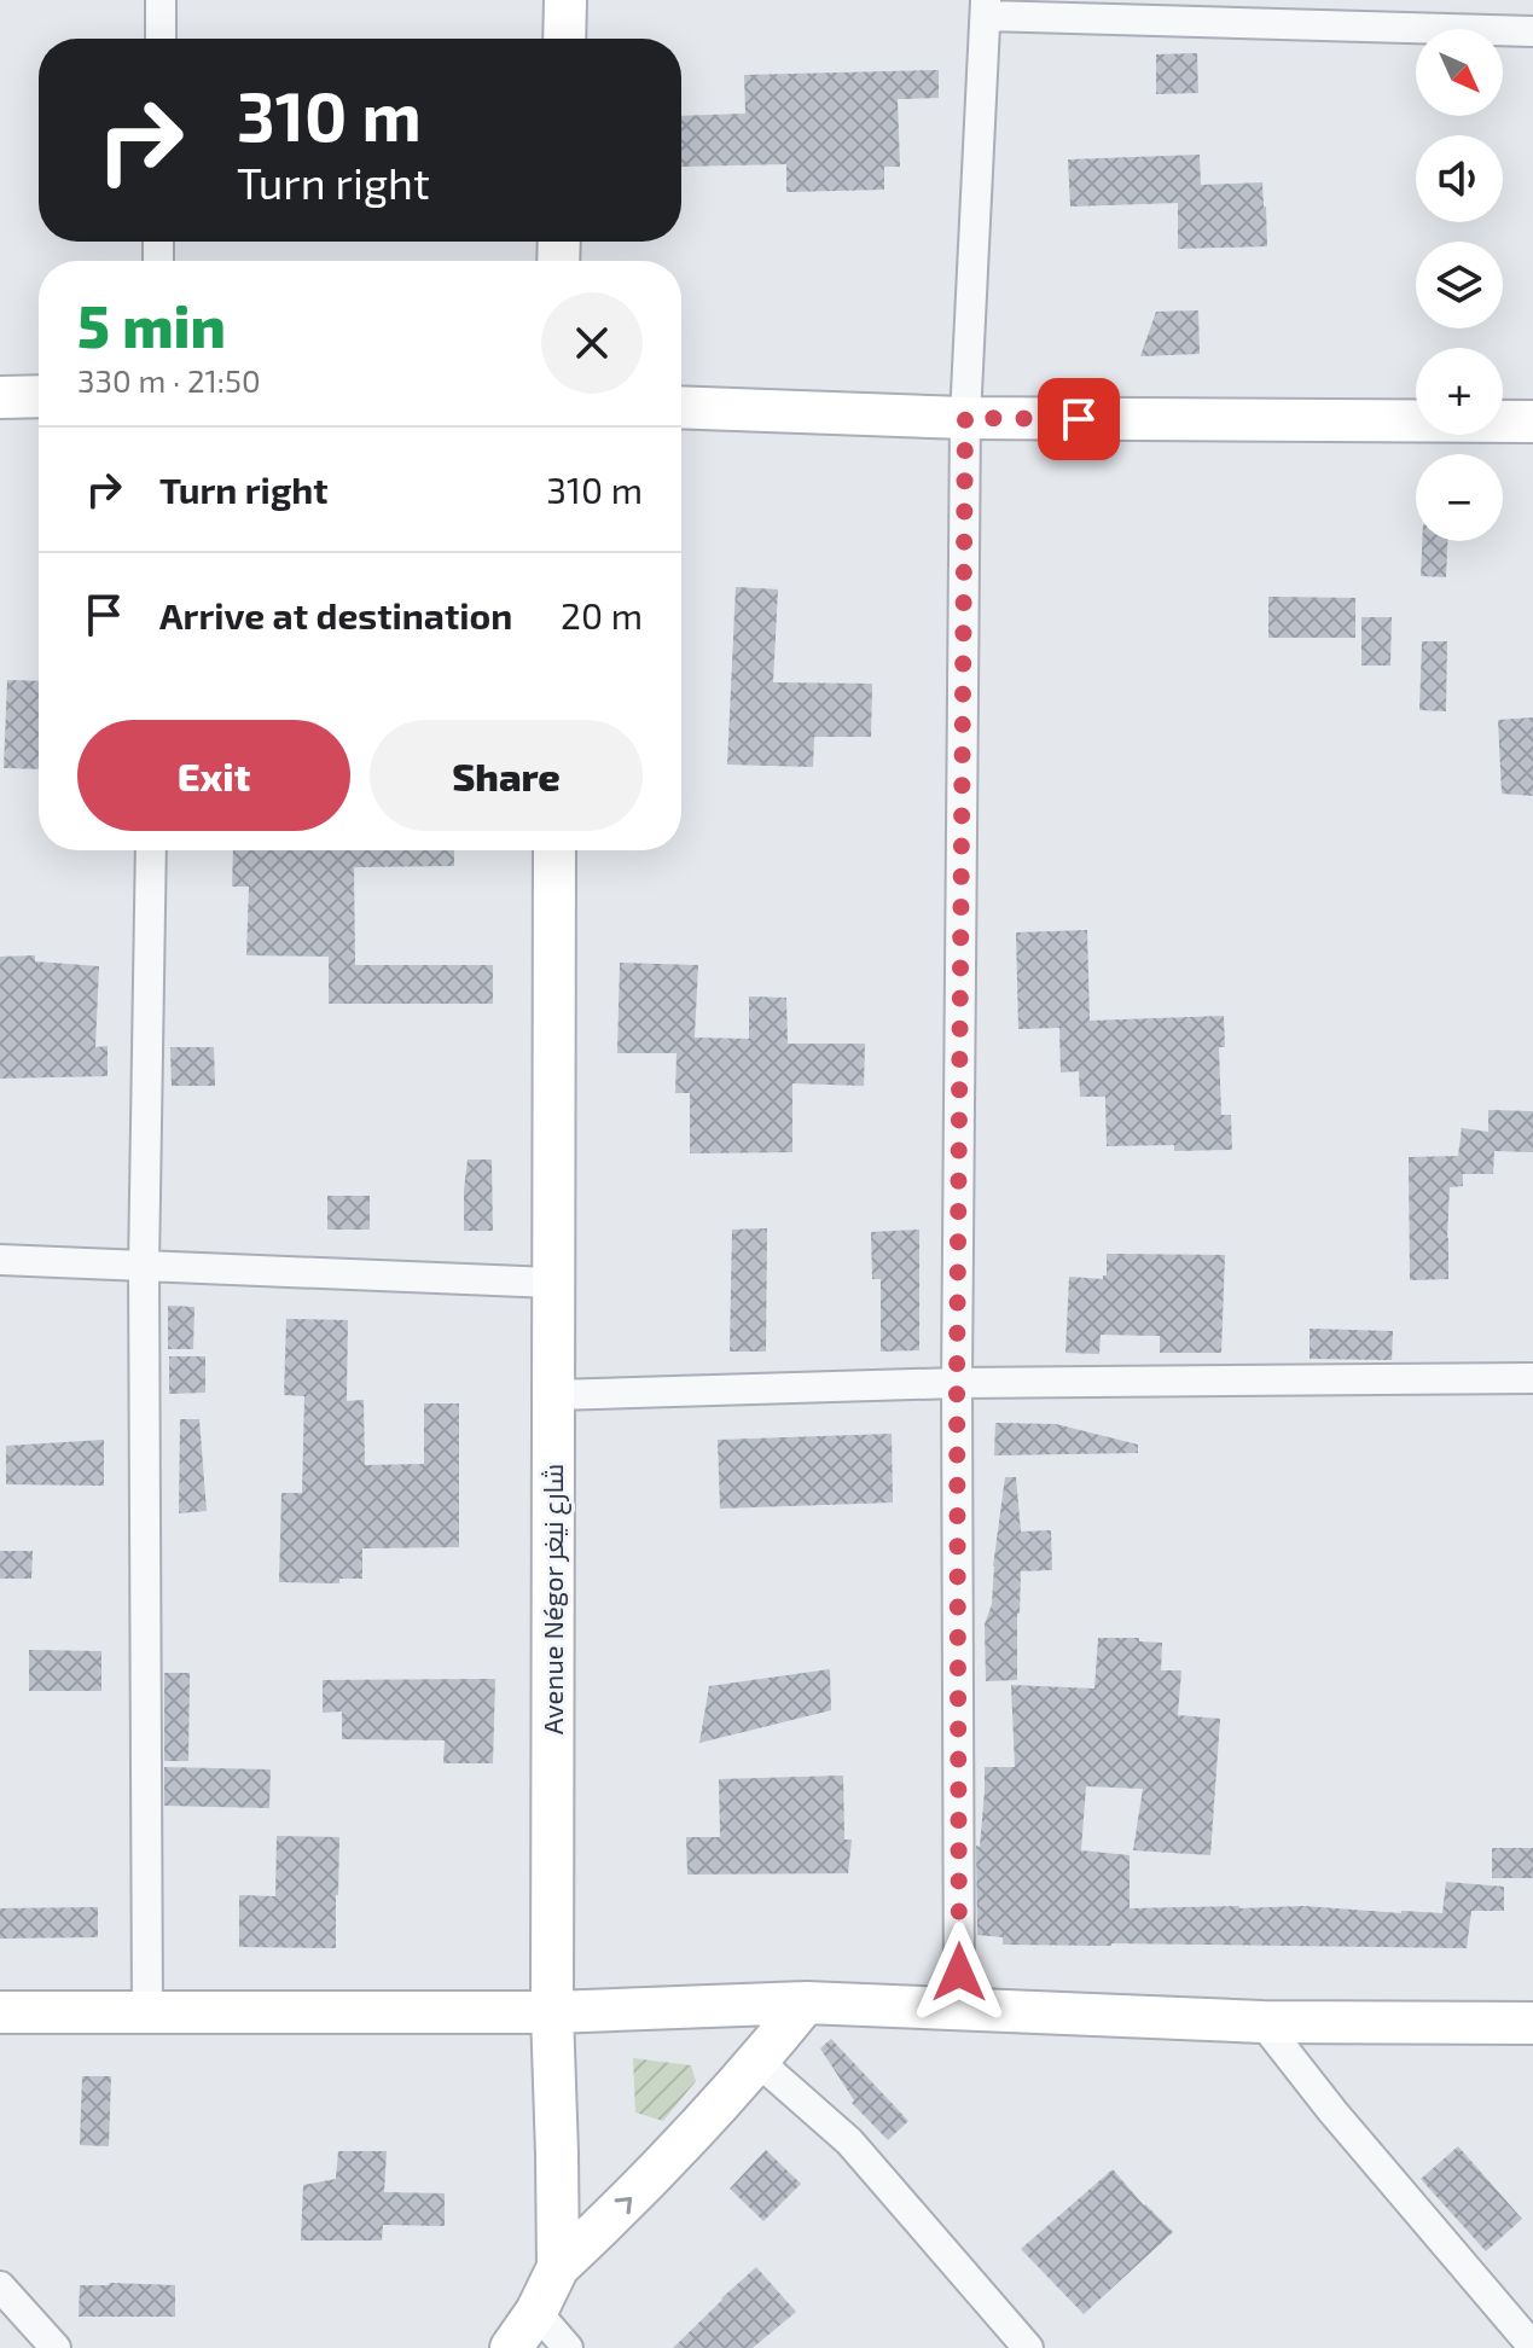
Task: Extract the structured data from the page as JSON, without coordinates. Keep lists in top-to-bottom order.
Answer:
{
  "streets": {
    "street": ["Avenue Négor شارع نيغر"]
  },
  "north": "bottom right",
  "page": {
    "map_buttons": ["+", "−"],
    "turn": ["310 m", "Turn right"],
    "heading": ["5 min", "330 m · 21:50"],
    "list": [
      {
        "name": "Turn right",
        "value": "310 m"
      },
      {
        "name": "Arrive at destination",
        "value": "20 m"
      }
    ],
    "buttons": ["Exit", "Share"]
  }
}
